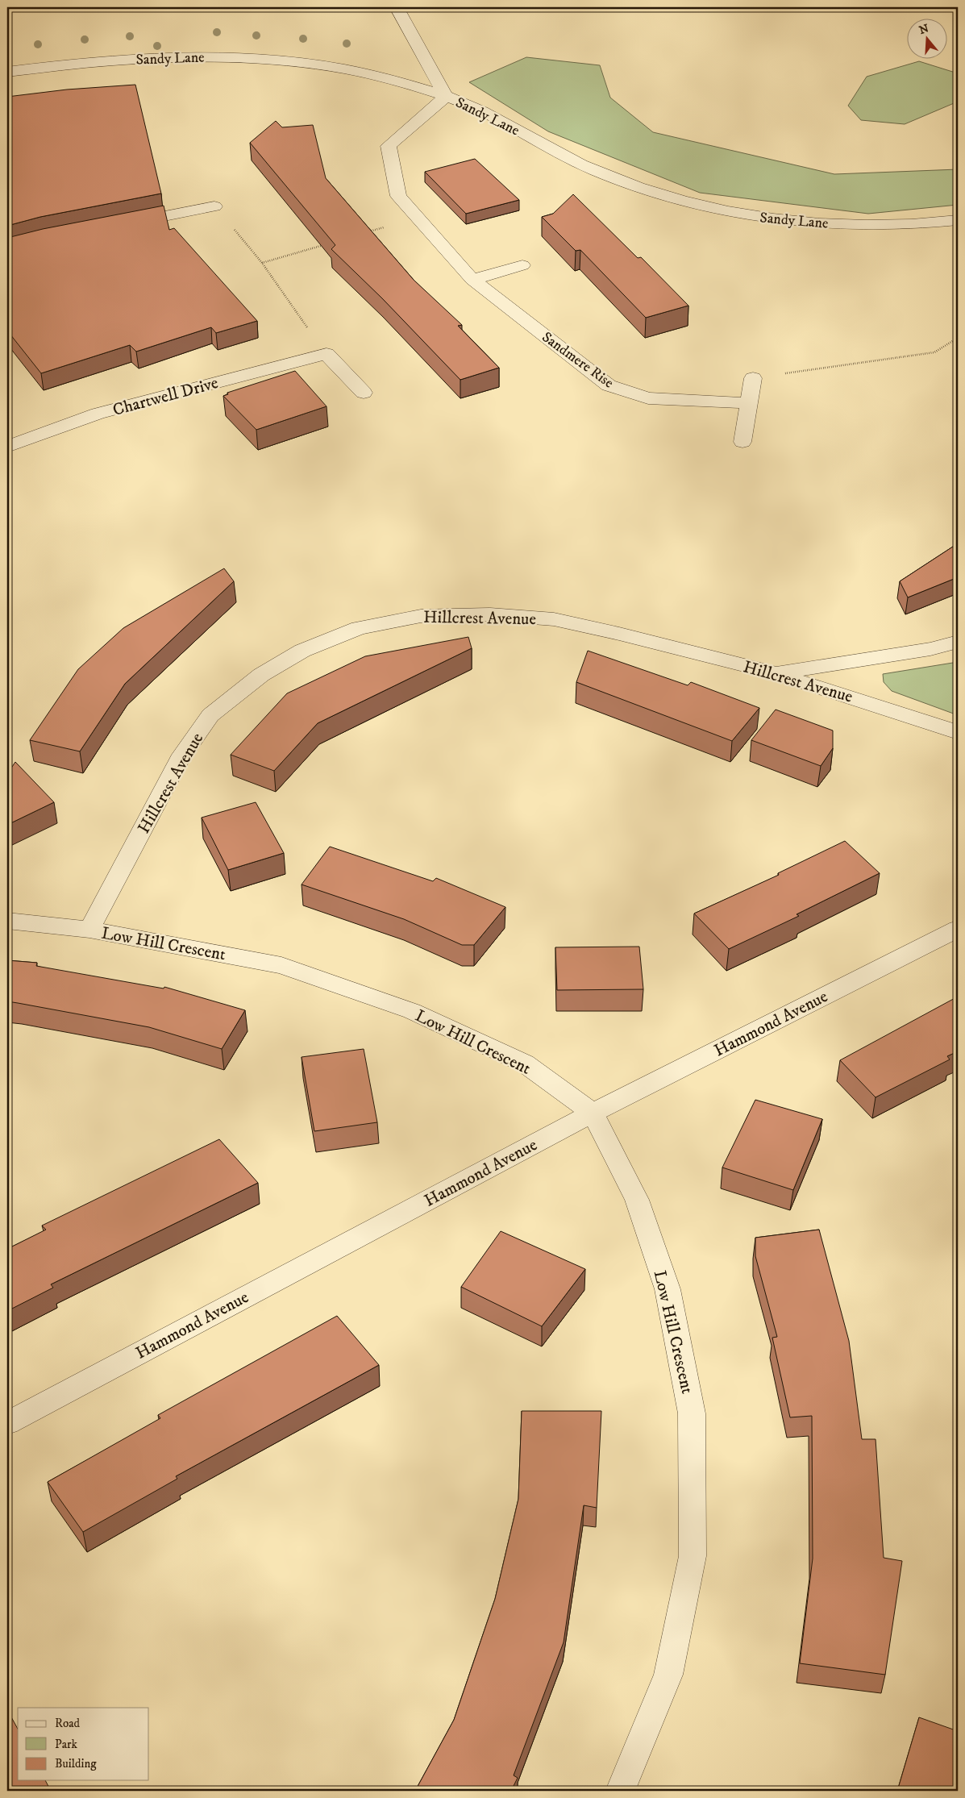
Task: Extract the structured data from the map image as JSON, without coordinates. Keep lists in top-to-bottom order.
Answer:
{
  "streets": {
    "street": [
      "Sandy Lane",
      "Sandmere Rise",
      "Chartwell Drive",
      "Hillcrest Avenue",
      "Low Hill Crescent",
      "Hammond Avenue"
    ]
  },
  "crossings": [
    ["Sandy Lane", "Sandmere Rise"],
    ["Hillcrest Avenue", "Low Hill Crescent"],
    ["Low Hill Crescent", "Hammond Avenue"]
  ],
  "legend": ["Road", "Park", "Building"],
  "north": "top"
}
